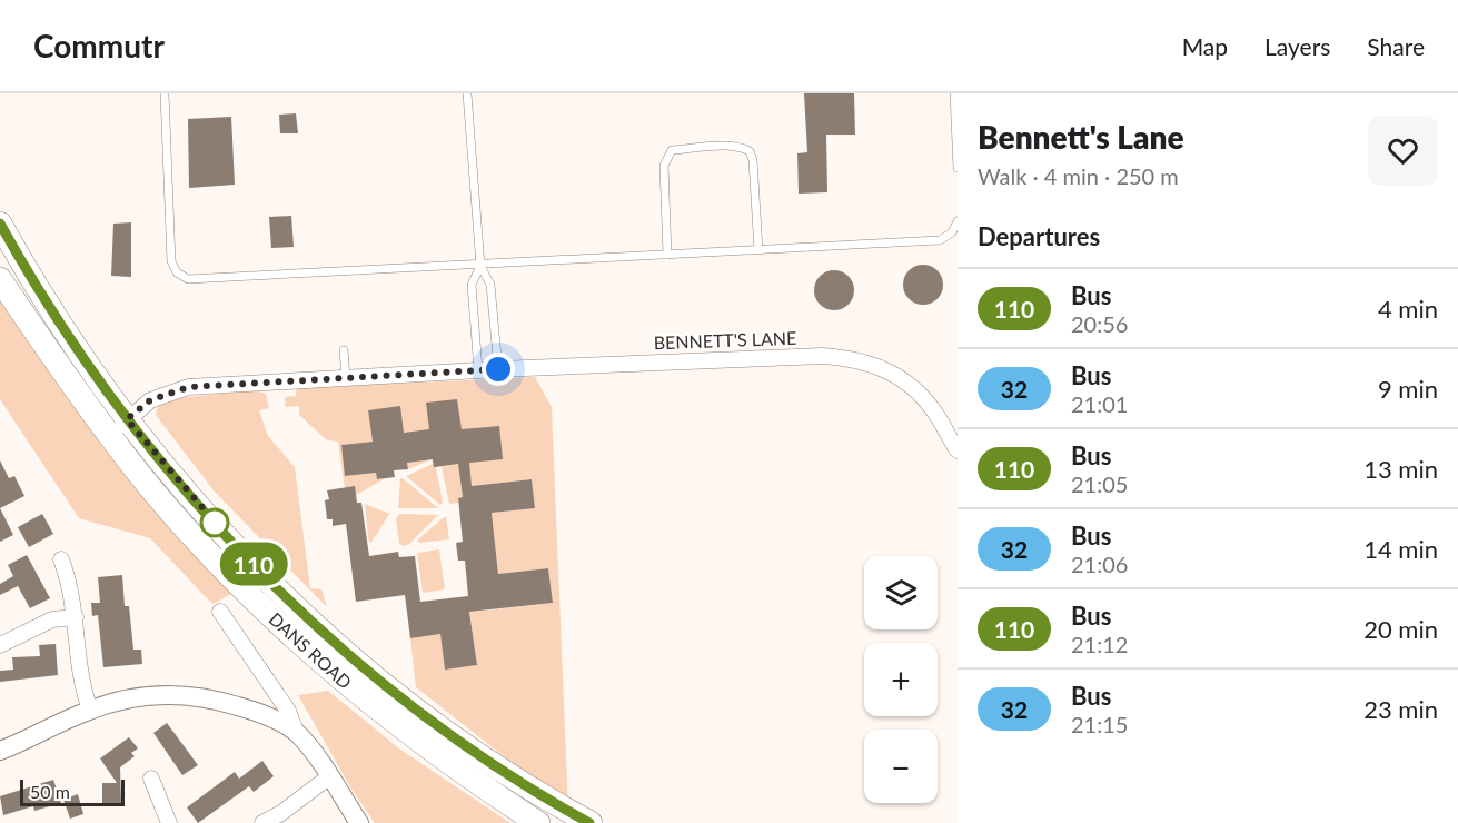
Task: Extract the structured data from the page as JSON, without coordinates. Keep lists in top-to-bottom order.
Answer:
{
  "streets": {
    "main road": ["DANS ROAD"],
    "street": ["BENNETT'S LANE"]
  },
  "crossings": [
    ["BENNETT'S LANE", "DANS ROAD"]
  ],
  "lines": ["bus line 110"],
  "scale_bar": "50 m",
  "page": {
    "header": "Commutr",
    "nav": ["Map", "Layers", "Share"],
    "on_map": "110",
    "heading": [
      ["Bennett's Lane", "Walk · 4 min · 250 m"],
      "Departures"
    ],
    "list": [
      {
        "mark": "110",
        "name": "Bus",
        "note": "20:56",
        "value": "4 min"
      },
      {
        "mark": "32",
        "name": "Bus",
        "note": "21:01",
        "value": "9 min"
      },
      {
        "mark": "110",
        "name": "Bus",
        "note": "21:05",
        "value": "13 min"
      },
      {
        "mark": "32",
        "name": "Bus",
        "note": "21:06",
        "value": "14 min"
      },
      {
        "mark": "110",
        "name": "Bus",
        "note": "21:12",
        "value": "20 min"
      },
      {
        "mark": "32",
        "name": "Bus",
        "note": "21:15",
        "value": "23 min"
      }
    ],
    "map_buttons": ["+", "−"],
    "scale": "50 m"
  }
}
